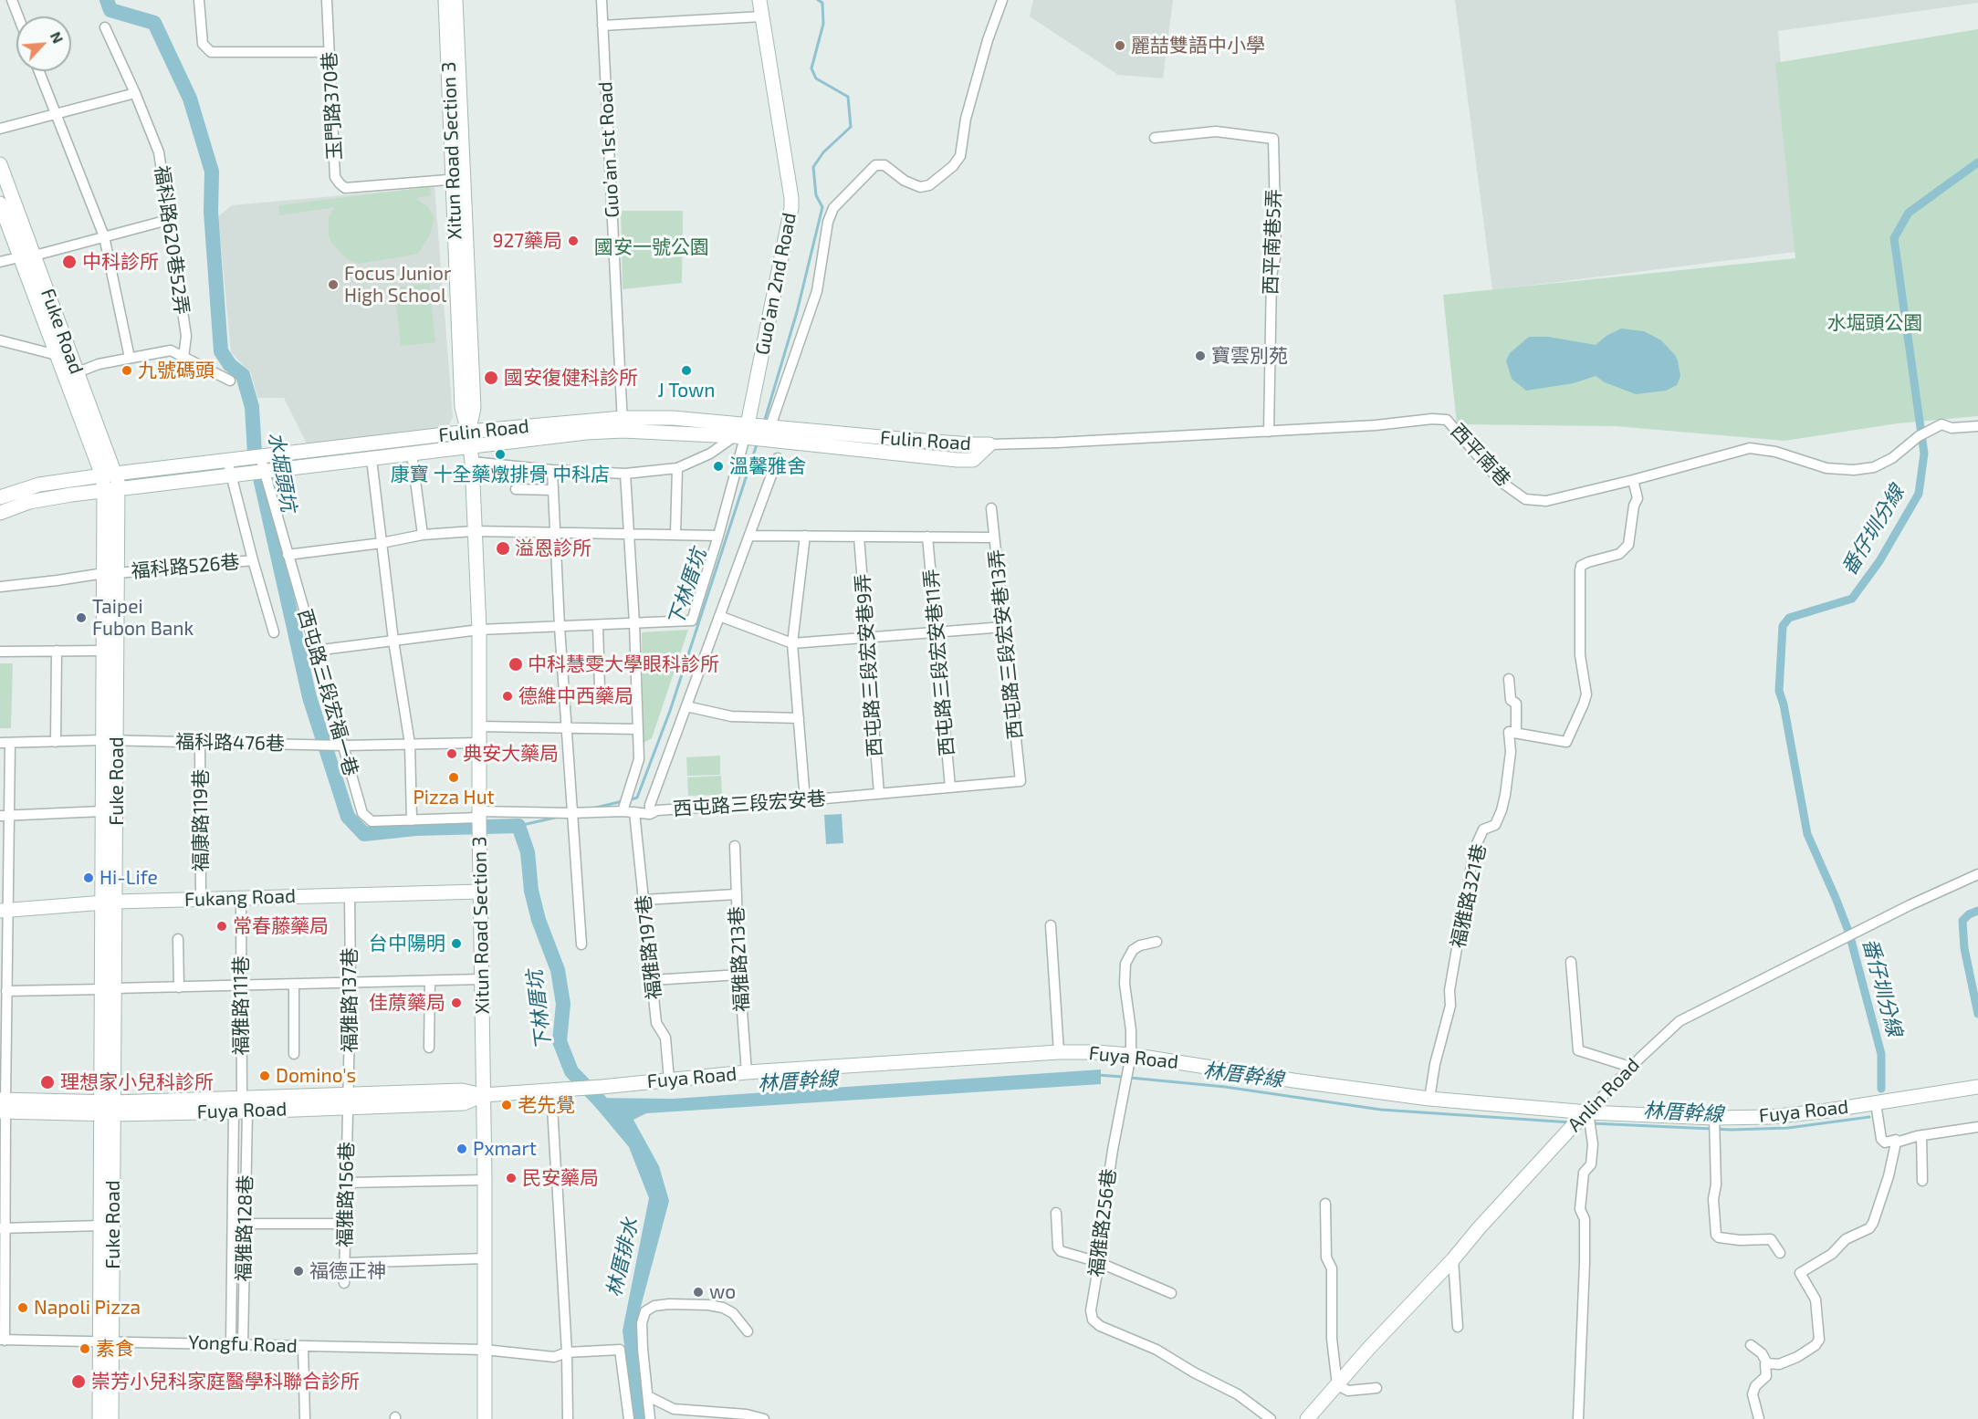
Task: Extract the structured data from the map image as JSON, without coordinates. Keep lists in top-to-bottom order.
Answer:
{
  "streets": {
    "street": [
      "玉門路370巷",
      "Guo’an 1st Road",
      "Xitun Road Section 3",
      "福科路620巷52弄",
      "西平南巷5弄",
      "Guo’an 2nd Road",
      "Fuke Road",
      "Fulin Road",
      "西平南巷",
      "福科路526巷",
      "西屯路三段宏安巷13弄",
      "西屯路三段宏安巷11弄",
      "西屯路三段宏安巷9弄",
      "西屯路三段宏福一巷",
      "福科路476巷",
      "西屯路三段宏安巷",
      "福康路119巷",
      "福雅路321巷",
      "Fukang Road",
      "福雅路197巷",
      "福雅路213巷",
      "福雅路137巷",
      "福雅路111巷",
      "Fuya Road",
      "Anlin Road",
      "福雅路156巷",
      "福雅路256巷",
      "福雅路128巷",
      "Yongfu Road"
    ]
  },
  "crossings": [
    ["玉門路370巷", "Xitun Road Section 3"],
    ["Guo’an 1st Road", "Fulin Road"],
    ["Xitun Road Section 3", "Fulin Road"],
    ["Xitun Road Section 3", "西屯路三段宏福一巷"],
    ["Xitun Road Section 3", "福科路476巷"],
    ["Xitun Road Section 3", "西屯路三段宏安巷"],
    ["Xitun Road Section 3", "Fukang Road"],
    ["Xitun Road Section 3", "Fuya Road"],
    ["Xitun Road Section 3", "Yongfu Road"],
    ["西平南巷5弄", "西平南巷"],
    ["Guo’an 2nd Road", "Fulin Road"],
    ["Fuke Road", "Fulin Road"],
    ["Fuke Road", "福科路526巷"],
    ["Fuke Road", "福科路476巷"],
    ["Fuke Road", "Fukang Road"],
    ["Fuke Road", "Fuya Road"],
    ["Fuke Road", "Yongfu Road"],
    ["Fulin Road", "西平南巷"],
    ["Fulin Road", "西屯路三段宏福一巷"],
    ["西屯路三段宏安巷13弄", "西屯路三段宏安巷"],
    ["西屯路三段宏安巷11弄", "西屯路三段宏安巷"],
    ["西屯路三段宏安巷9弄", "西屯路三段宏安巷"],
    ["西屯路三段宏福一巷", "福科路476巷"],
    ["西屯路三段宏福一巷", "西屯路三段宏安巷"],
    ["福科路476巷", "福康路119巷"],
    ["西屯路三段宏安巷", "福雅路197巷"],
    ["福康路119巷", "Fukang Road"],
    ["福雅路321巷", "Fuya Road"],
    ["Fukang Road", "福雅路137巷"],
    ["Fukang Road", "福雅路111巷"],
    ["福雅路197巷", "Fuya Road"],
    ["福雅路213巷", "Fuya Road"],
    ["福雅路137巷", "Fuya Road"],
    ["福雅路137巷", "福雅路156巷"],
    ["福雅路111巷", "Fuya Road"],
    ["福雅路111巷", "福雅路128巷"],
    ["Fuya Road", "Anlin Road"],
    ["Fuya Road", "福雅路156巷"],
    ["Fuya Road", "福雅路256巷"],
    ["Fuya Road", "福雅路128巷"],
    ["福雅路128巷", "Yongfu Road"]
  ],
  "water": [
    "水堀頭坑",
    "番仔圳分線",
    "下林厝坑",
    "林厝幹線",
    "林厝排水"
  ],
  "parks": ["國安一號公園", "水堀頭公園"],
  "places": [
    "麗喆雙語中小學",
    "927藥局",
    "中科診所",
    "Focus Junior High School",
    "寶雲別苑",
    "九號碼頭",
    "J Town",
    "國安復健科診所",
    "康寶 十全藥燉排骨 中科店",
    "溫馨雅舍",
    "溢恩診所",
    "Taipei Fubon Bank",
    "中科慧雯大學眼科診所",
    "德維中西藥局",
    "典安大藥局",
    "Pizza Hut",
    "Hi-Life",
    "常春藤藥局",
    "台中陽明",
    "佳蒝藥局",
    "Domino's",
    "理想家小兒科診所",
    "老先覺",
    "Pxmart",
    "民安藥局",
    "福德正神",
    "wo",
    "Napoli Pizza",
    "素食",
    "崇芳小兒科家庭醫學科聯合診所"
  ],
  "north": "top right"
}
